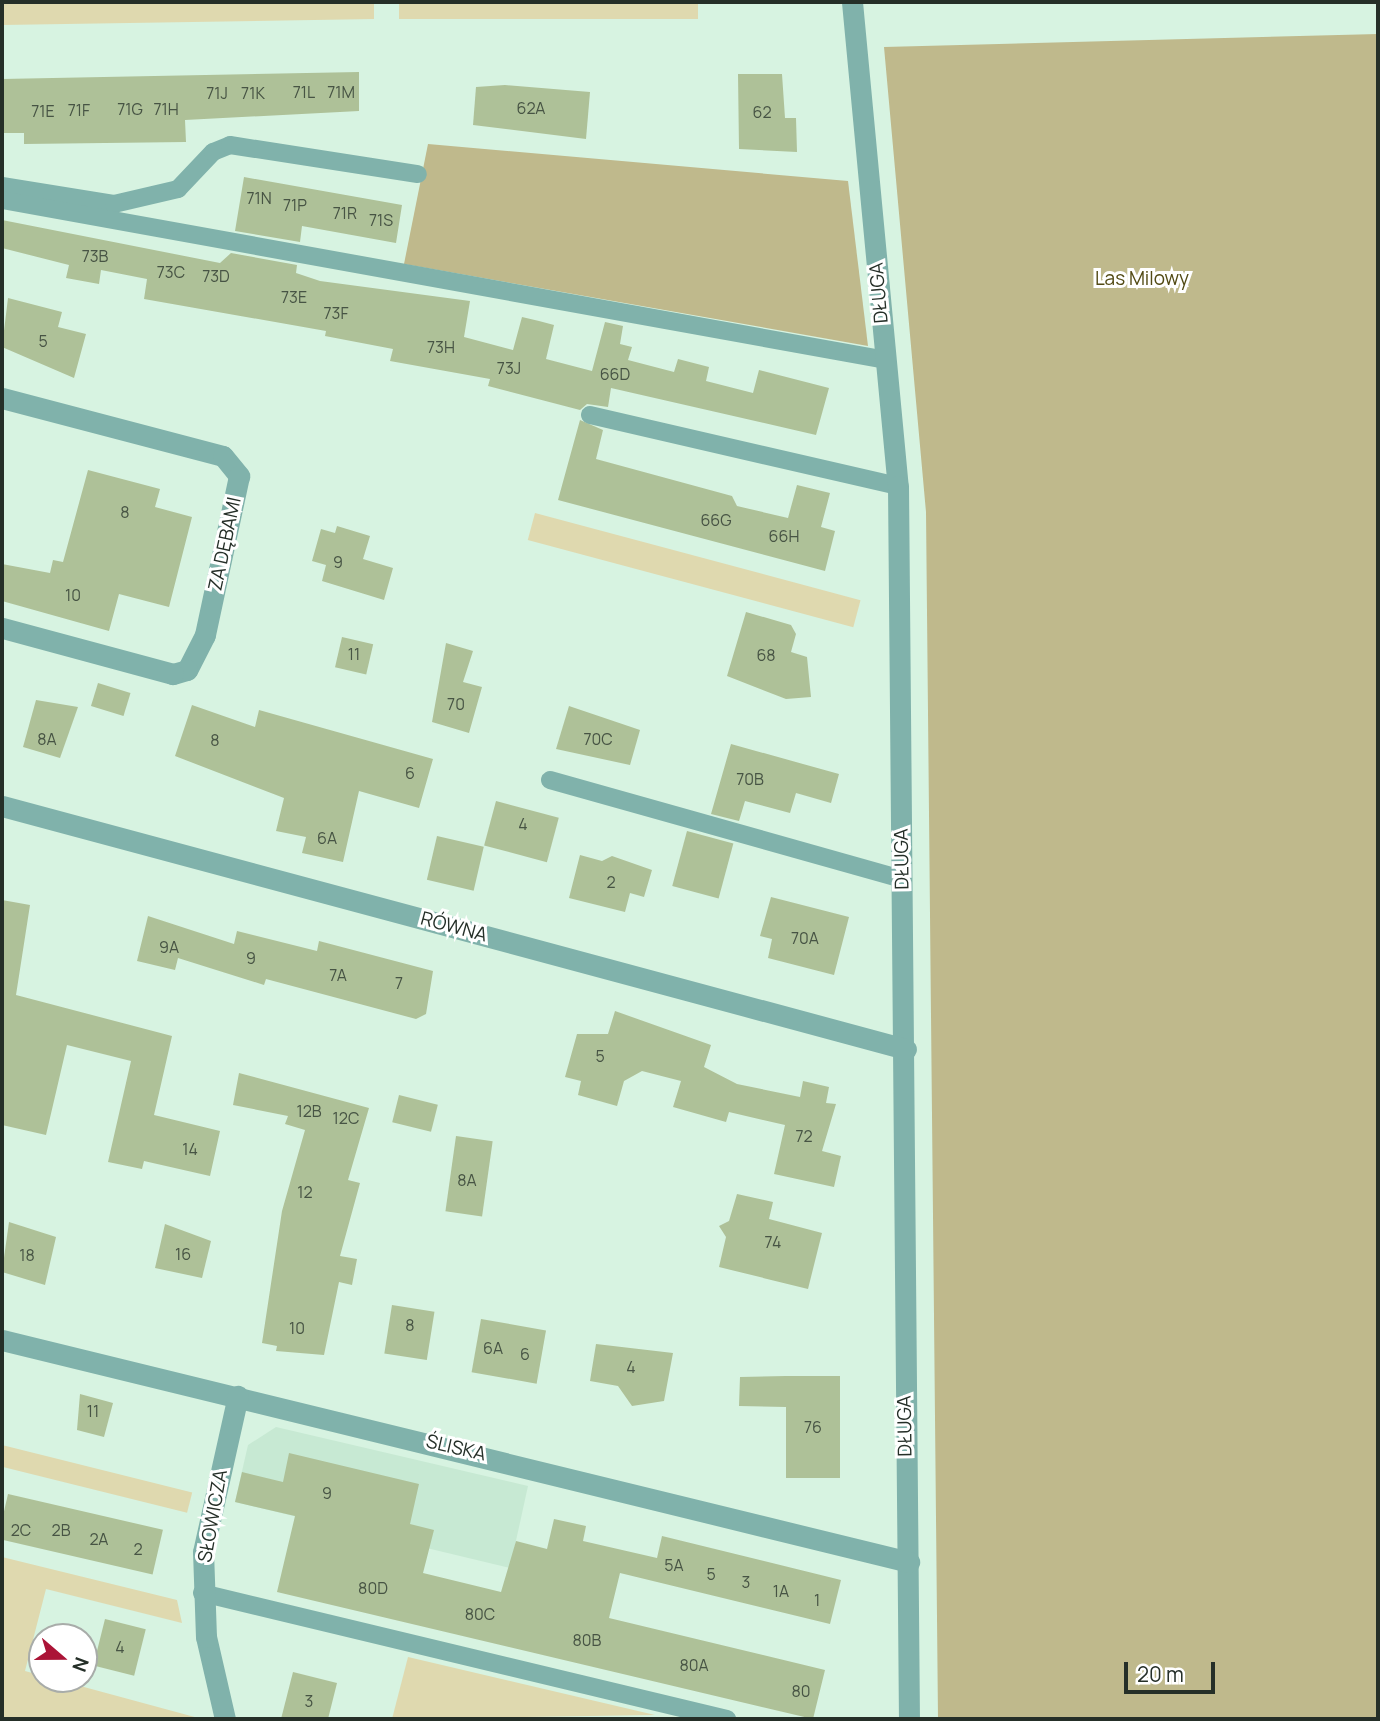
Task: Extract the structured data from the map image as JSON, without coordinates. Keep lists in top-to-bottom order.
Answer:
{
  "streets": {
    "street": [
      "DŁUGA",
      "ZA DĘBAMI",
      "RÓWNA",
      "ŚLISKA",
      "SŁOWICZA"
    ]
  },
  "crossings": [
    ["DŁUGA", "RÓWNA"],
    ["DŁUGA", "ŚLISKA"],
    ["ŚLISKA", "SŁOWICZA"]
  ],
  "parks": ["Las Milowy"],
  "house_numbers": [
    "71L",
    "71M",
    "71J",
    "71K",
    "62A",
    "71G",
    "71H",
    "71F",
    "71E",
    "62",
    "71N",
    "71P",
    "71R",
    "71S",
    "73B",
    "73C",
    "73D",
    "73E",
    "73F",
    "5",
    "73H",
    "73J",
    "66D",
    "8",
    "66G",
    "66H",
    "9",
    "10",
    "11",
    "68",
    "70",
    "8A",
    "70C",
    "8",
    "6",
    "70B",
    "4",
    "6A",
    "2",
    "70A",
    "9A",
    "9",
    "7A",
    "7",
    "5",
    "12B",
    "12C",
    "72",
    "14",
    "8A",
    "12",
    "74",
    "16",
    "18",
    "8",
    "10",
    "6A",
    "6",
    "4",
    "11",
    "76",
    "9",
    "2C",
    "2B",
    "2A",
    "2",
    "5A",
    "5",
    "3",
    "80D",
    "1A",
    "1",
    "80C",
    "80B",
    "4",
    "80A",
    "80",
    "3"
  ],
  "scale_bar": "20 m",
  "north": "right"
}
